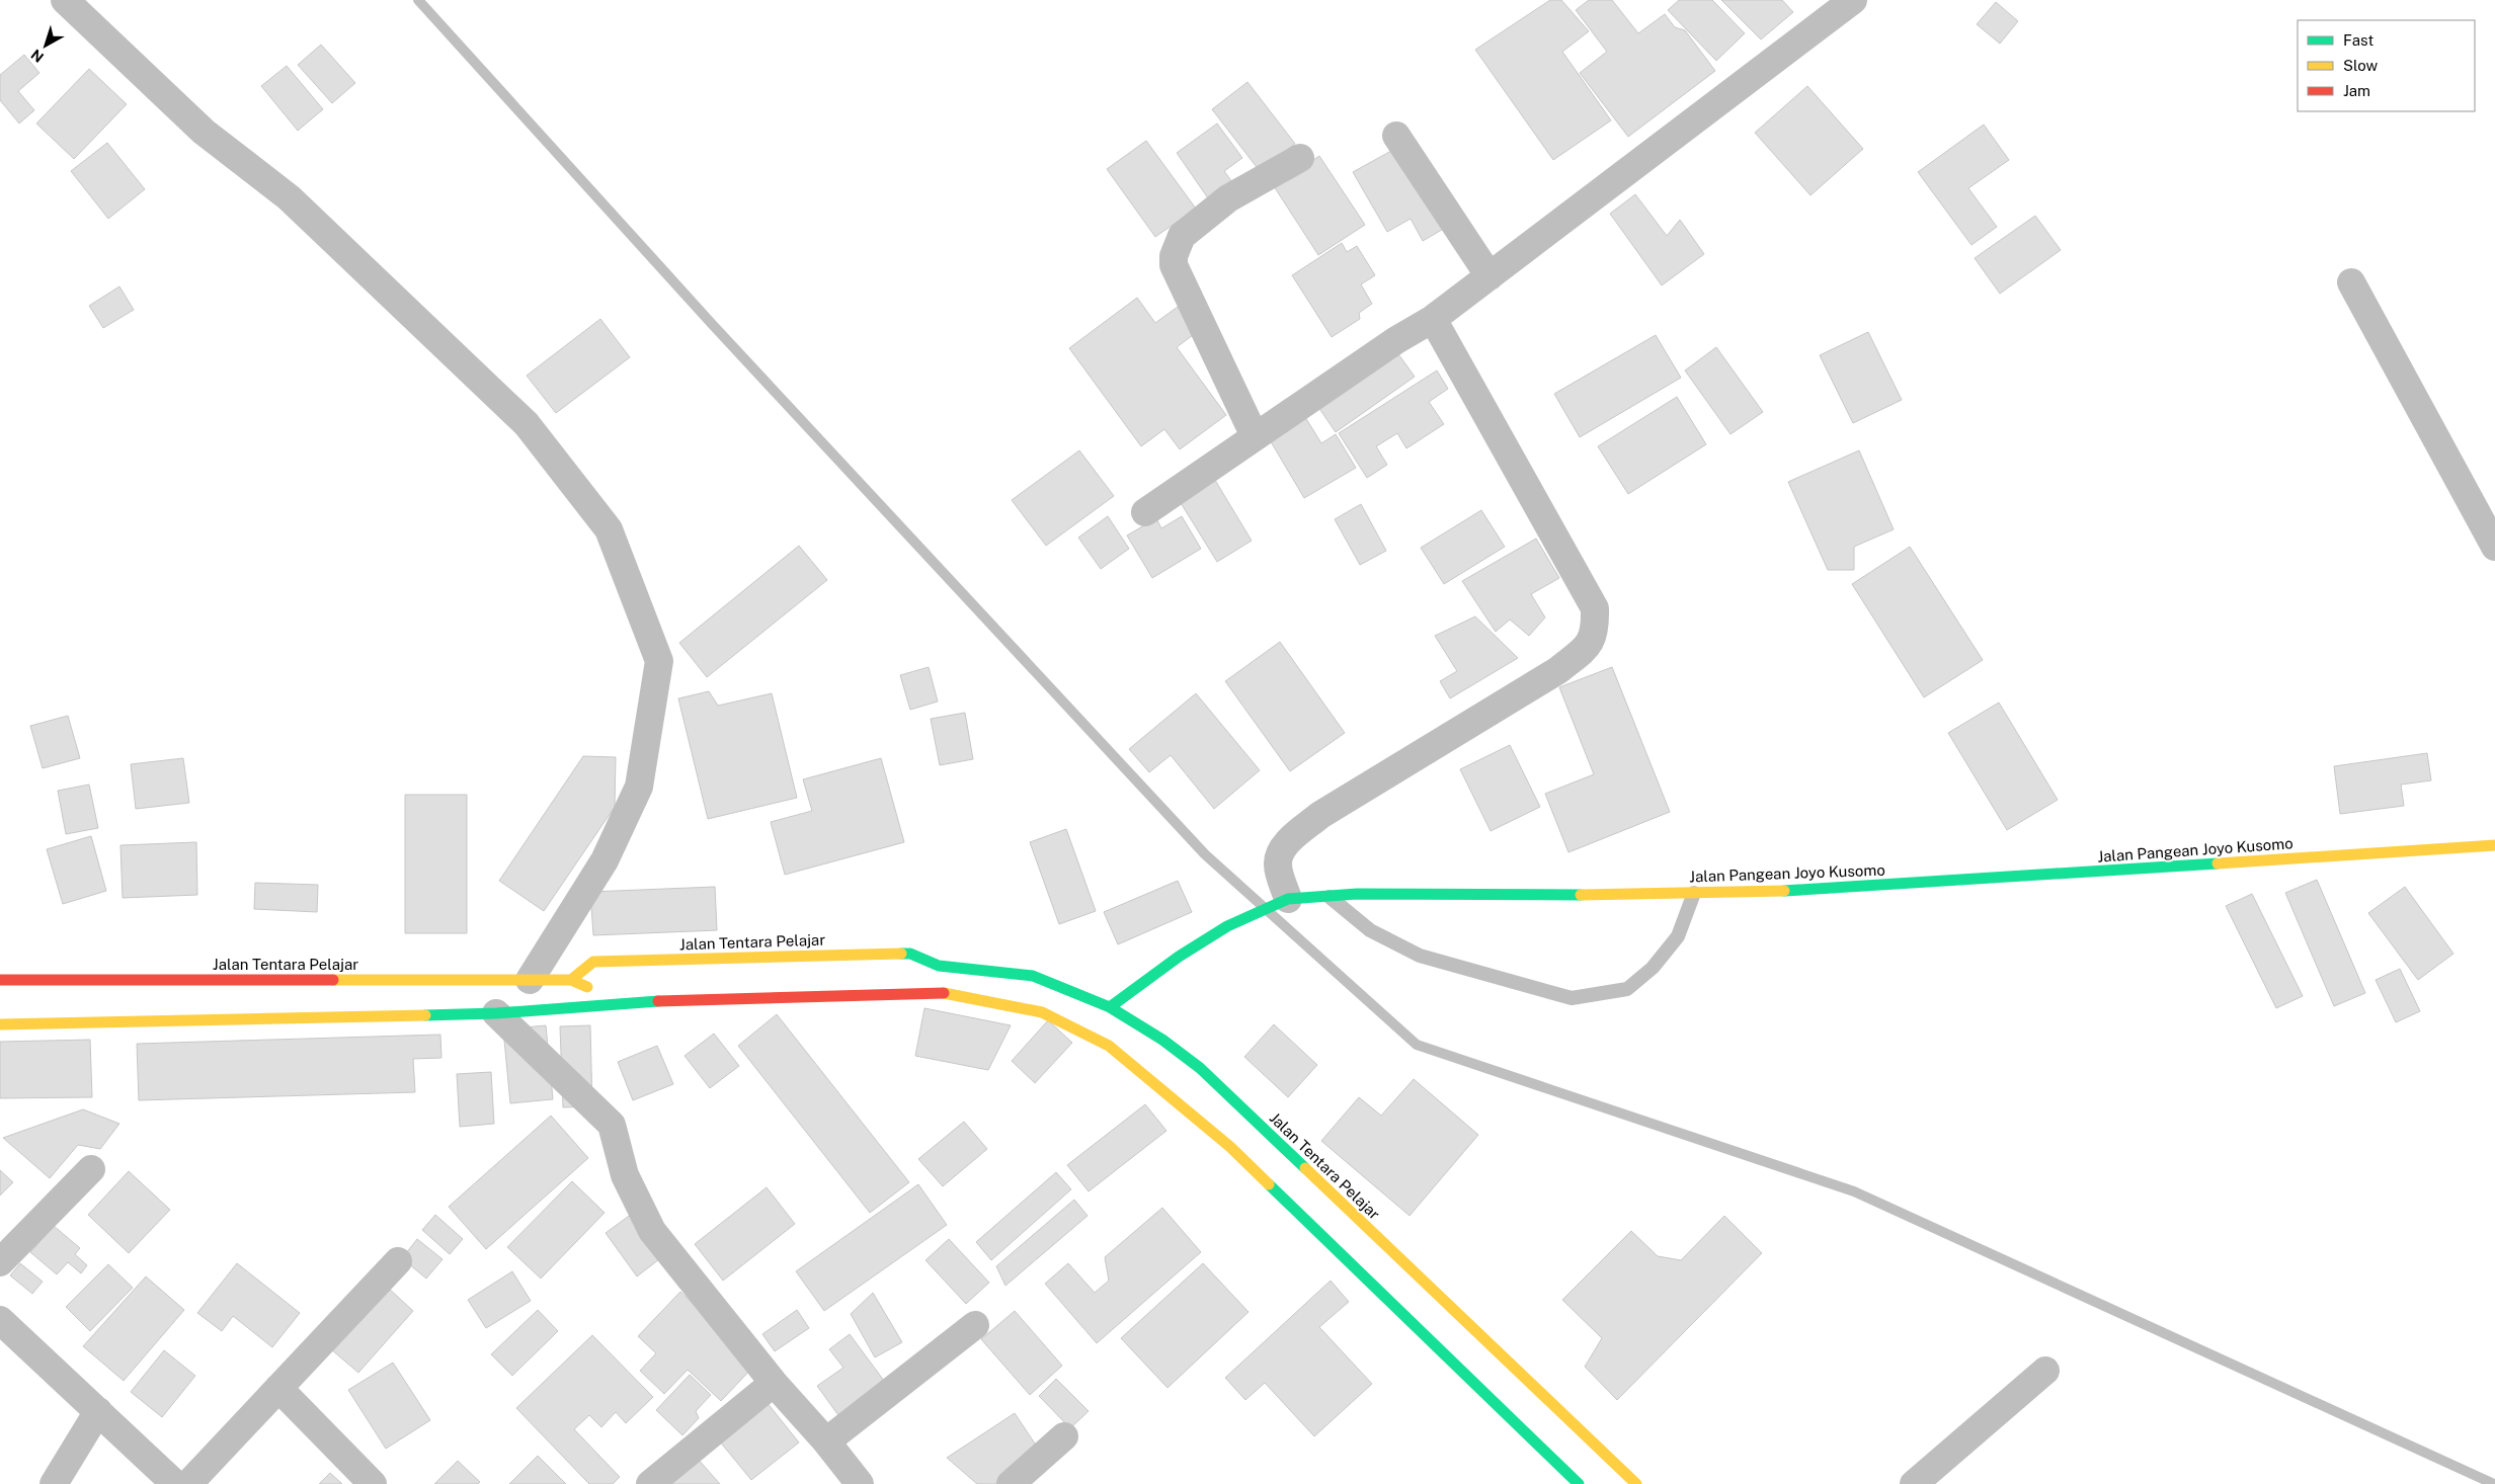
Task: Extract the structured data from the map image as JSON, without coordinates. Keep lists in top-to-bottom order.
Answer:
{
  "streets": {
    "main road": ["Jalan Pangean Joyo Kusomo", "Jalan Tentara Pelajar"]
  },
  "crossings": [
    ["Jalan Pangean Joyo Kusomo", "Jalan Tentara Pelajar"]
  ],
  "legend": ["Fast", "Slow", "Jam"],
  "north": "bottom left"
}
